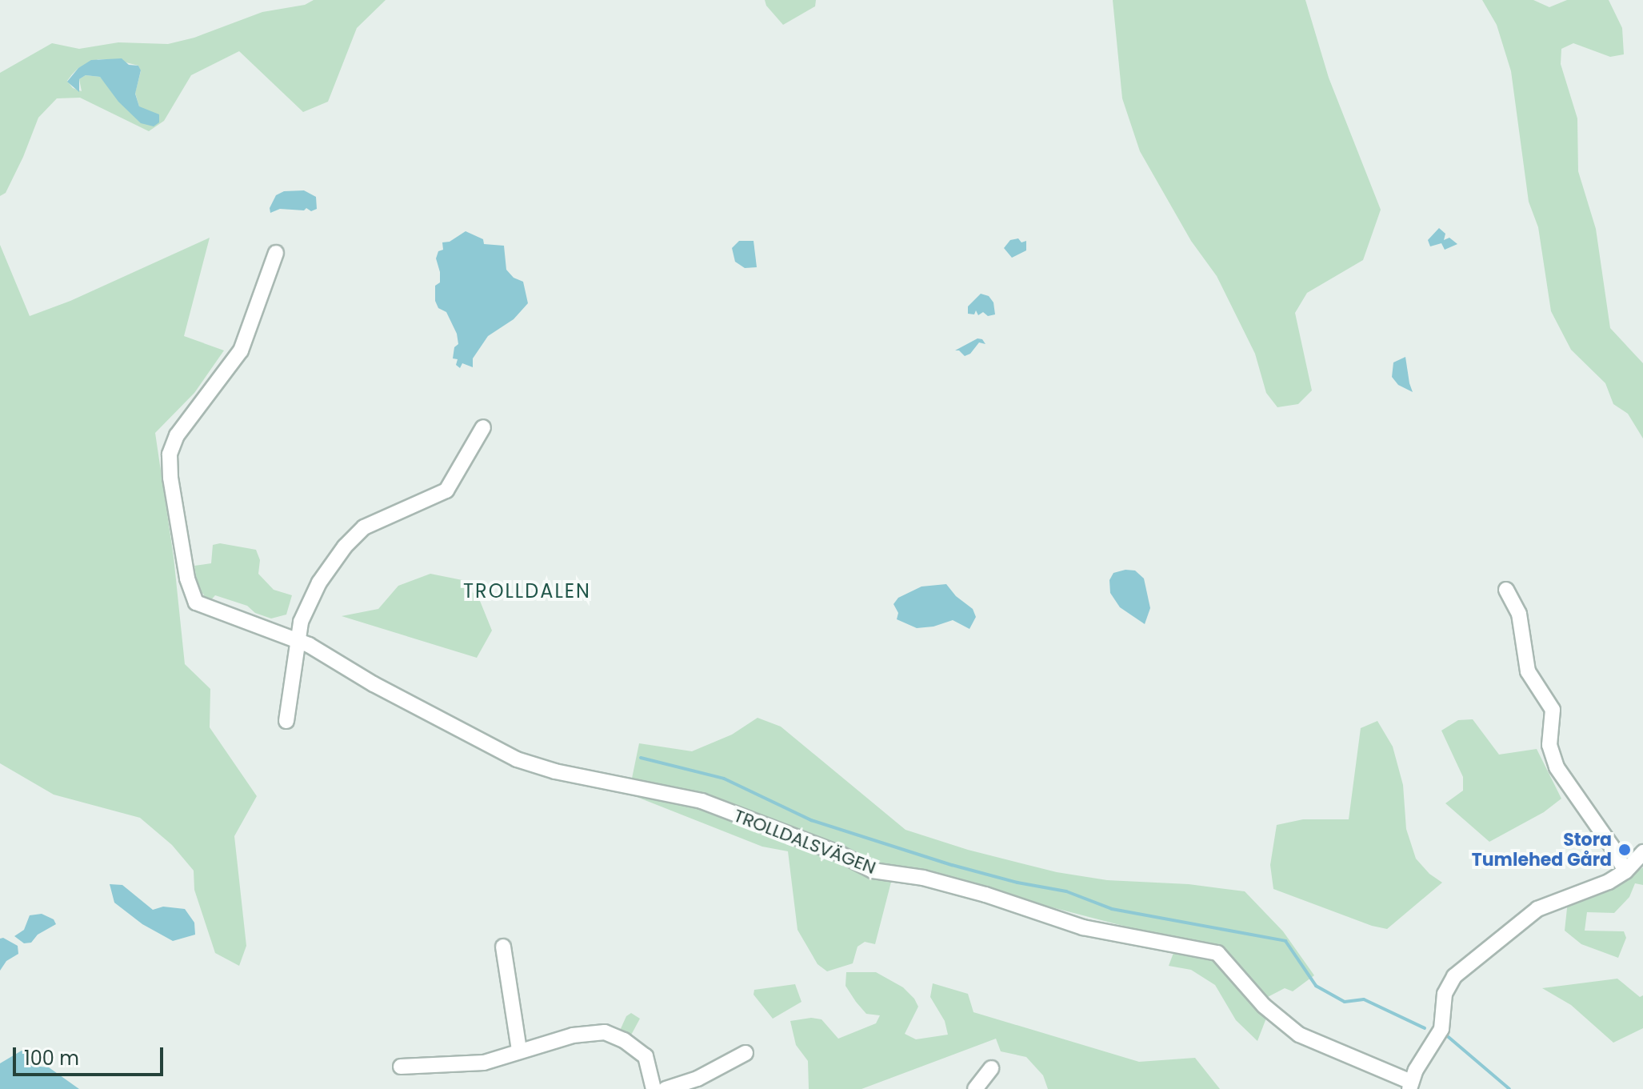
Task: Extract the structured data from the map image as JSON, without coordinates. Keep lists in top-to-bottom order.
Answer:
{
  "streets": {
    "street": ["TROLLDALSVÄGEN"]
  },
  "districts": ["TROLLDALEN"],
  "places": ["Stora Tumlehed Gård"],
  "scale_bar": "100 m"
}
